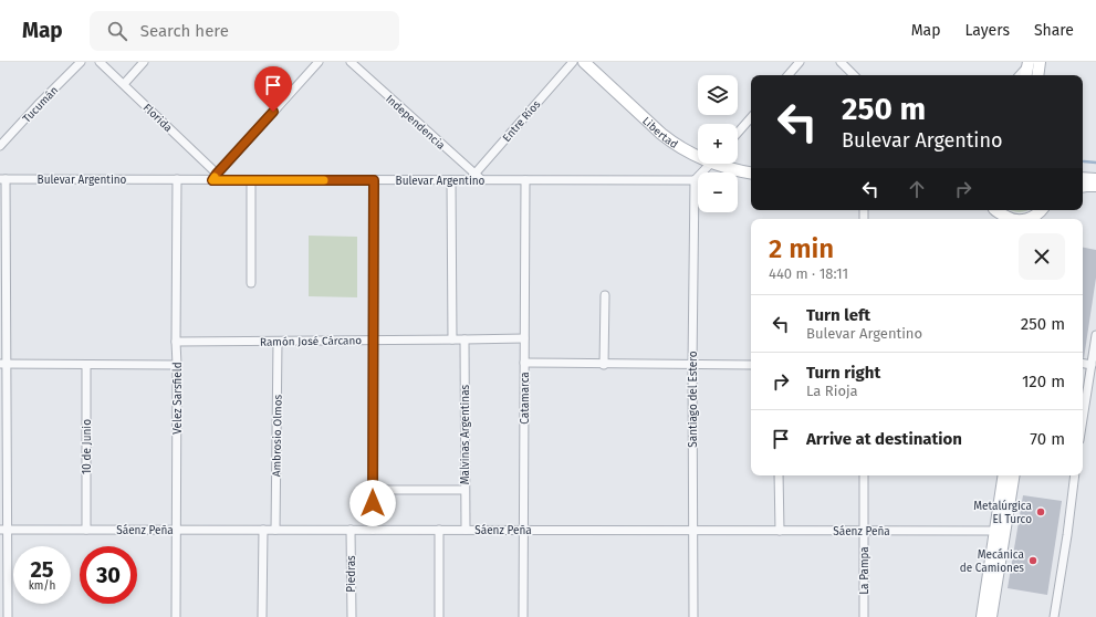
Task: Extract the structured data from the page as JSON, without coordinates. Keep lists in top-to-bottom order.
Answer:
{
  "streets": {
    "main road": ["Libertad"],
    "street": [
      "Tucumán",
      "Florida",
      "Entre Ríos",
      "Independencia",
      "Bulevar Argentino",
      "Ramón José Cárcano",
      "Velez Sarsfield",
      "Catamarca",
      "Santiago del Estero",
      "Malvinas Argentinas",
      "Ambrosio Olmos",
      "10 de Junio",
      "Sáenz Peña",
      "La Pampa",
      "Piedras"
    ]
  },
  "crossings": [
    ["Florida", "Bulevar Argentino"],
    ["Entre Ríos", "Independencia"],
    ["Entre Ríos", "Bulevar Argentino"],
    ["Independencia", "Bulevar Argentino"],
    ["Bulevar Argentino", "Velez Sarsfield"],
    ["Bulevar Argentino", "Catamarca"],
    ["Bulevar Argentino", "Santiago del Estero"],
    ["Ramón José Cárcano", "Velez Sarsfield"],
    ["Ramón José Cárcano", "Catamarca"],
    ["Ramón José Cárcano", "Malvinas Argentinas"],
    ["Ramón José Cárcano", "Ambrosio Olmos"],
    ["Velez Sarsfield", "Sáenz Peña"],
    ["Catamarca", "Sáenz Peña"],
    ["Santiago del Estero", "Sáenz Peña"],
    ["Malvinas Argentinas", "Sáenz Peña"],
    ["Ambrosio Olmos", "Sáenz Peña"],
    ["10 de Junio", "Sáenz Peña"],
    ["Sáenz Peña", "La Pampa"],
    ["Sáenz Peña", "Piedras"]
  ],
  "places": ["Metalúrgica El Turco", "Mecánica de Camiones"],
  "page": {
    "header": "Map",
    "search": "Search here",
    "nav": ["Map", "Layers", "Share"],
    "map_buttons": ["+", "−"],
    "turn": ["250 m", "Bulevar Argentino"],
    "heading": ["2 min", "440 m · 18:11"],
    "list": [
      {
        "name": "Turn left",
        "note": "Bulevar Argentino",
        "value": "250 m"
      },
      {
        "name": "Turn right",
        "note": "La Rioja",
        "value": "120 m"
      },
      {
        "name": "Arrive at destination",
        "value": "70 m"
      }
    ],
    "speed": "25 km/h",
    "limit": "30"
  }
}
